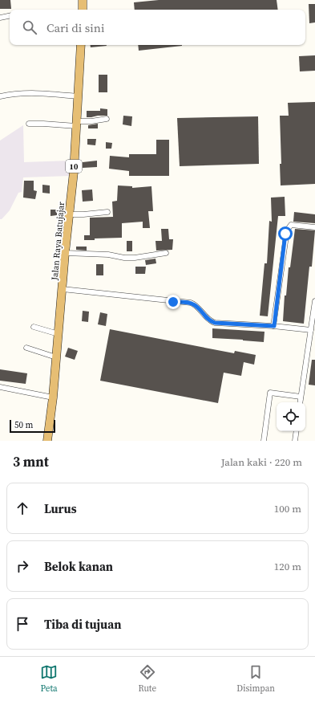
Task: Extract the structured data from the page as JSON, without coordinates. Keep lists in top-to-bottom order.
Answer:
{
  "streets": {
    "highway": ["10", "Jalan Raya Batujajar"]
  },
  "scale_bar": "50 m",
  "page": {
    "search": "Cari di sini",
    "scale": "50 m",
    "heading": ["3 mnt", "Jalan kaki · 220 m"],
    "list": [
      ["Lurus", "100 m"],
      ["Belok kanan", "120 m"],
      "Tiba di tujuan"
    ],
    "nav": ["Peta", "Rute", "Disimpan"]
  }
}
